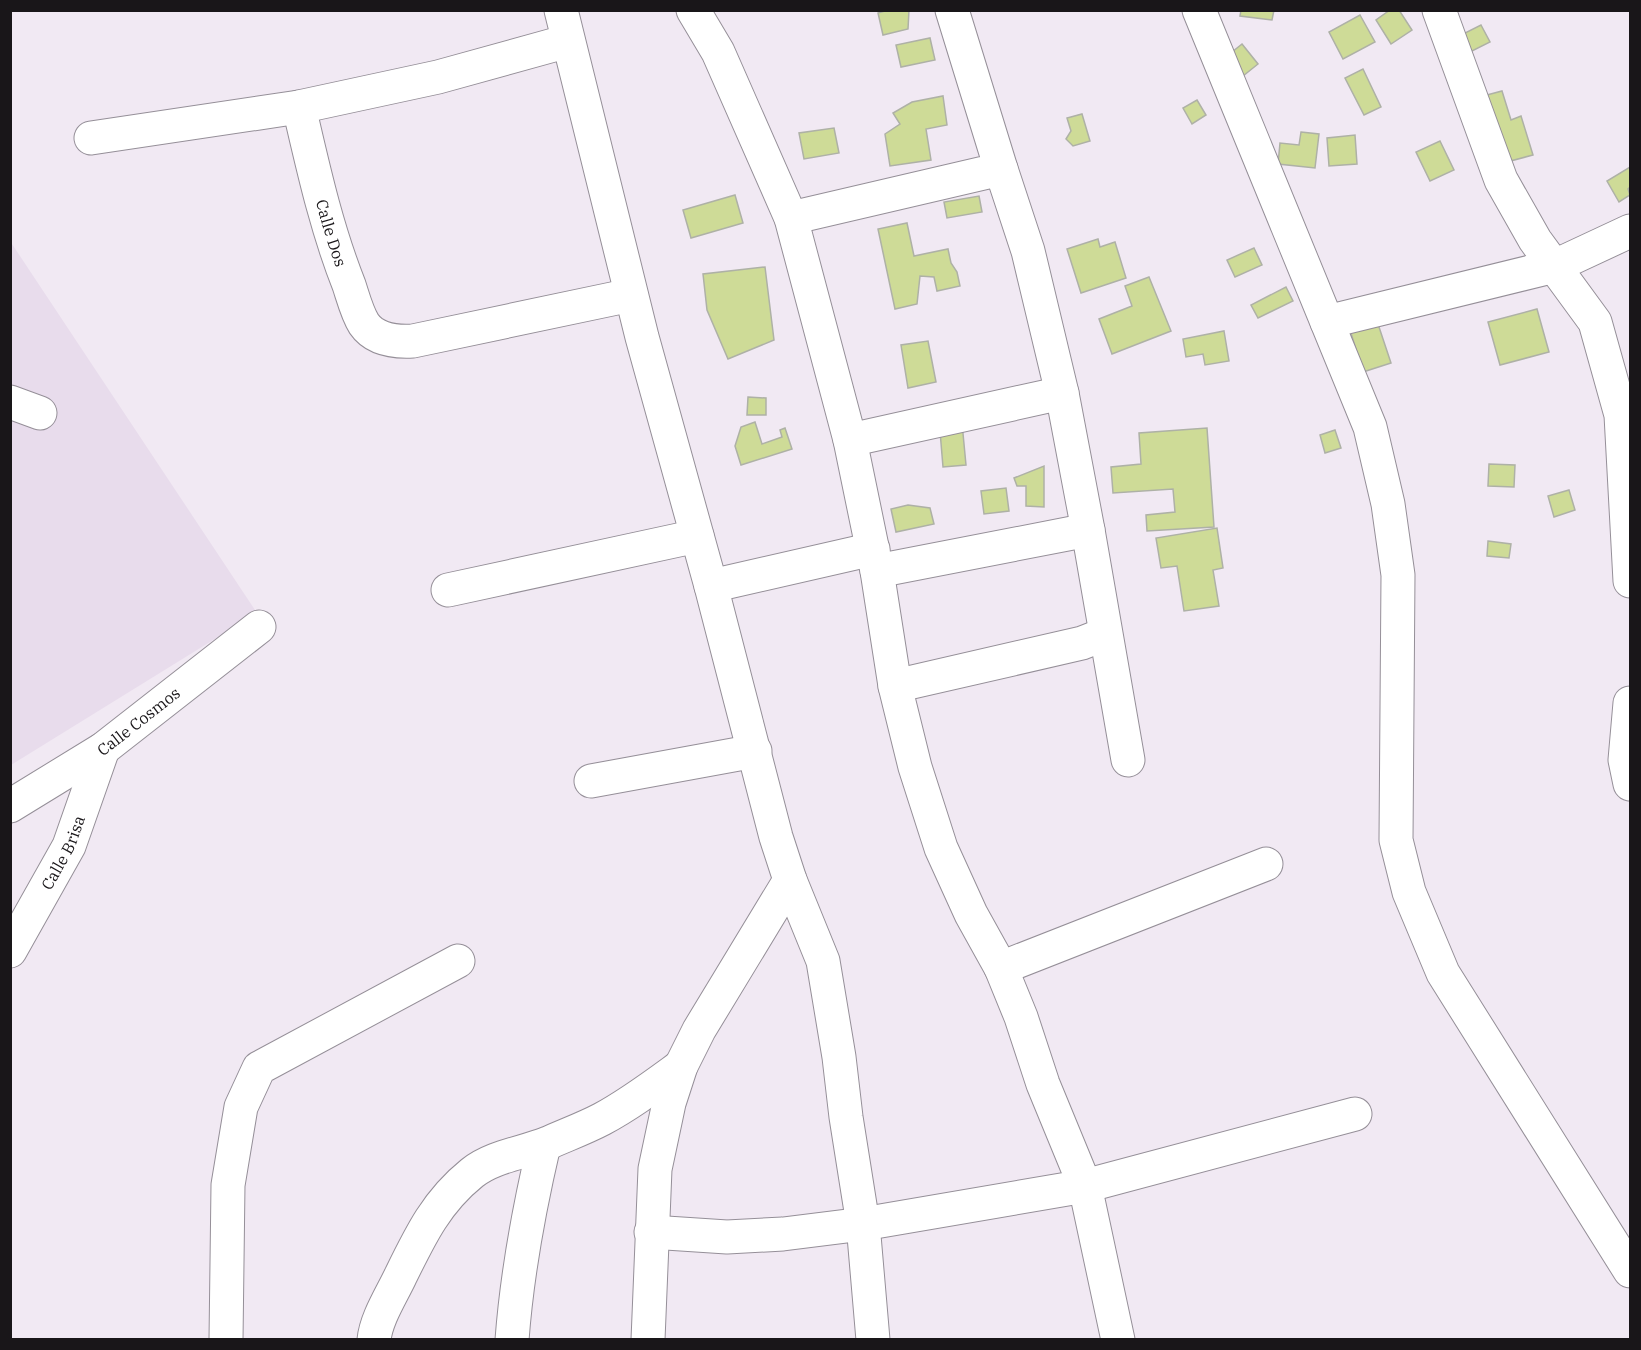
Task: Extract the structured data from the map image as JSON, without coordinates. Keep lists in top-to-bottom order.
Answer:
{
  "streets": {
    "street": ["Calle Dos", "Calle Cosmos", "Calle Brisa"]
  },
  "crossings": [
    ["Calle Cosmos", "Calle Brisa"]
  ]
}
